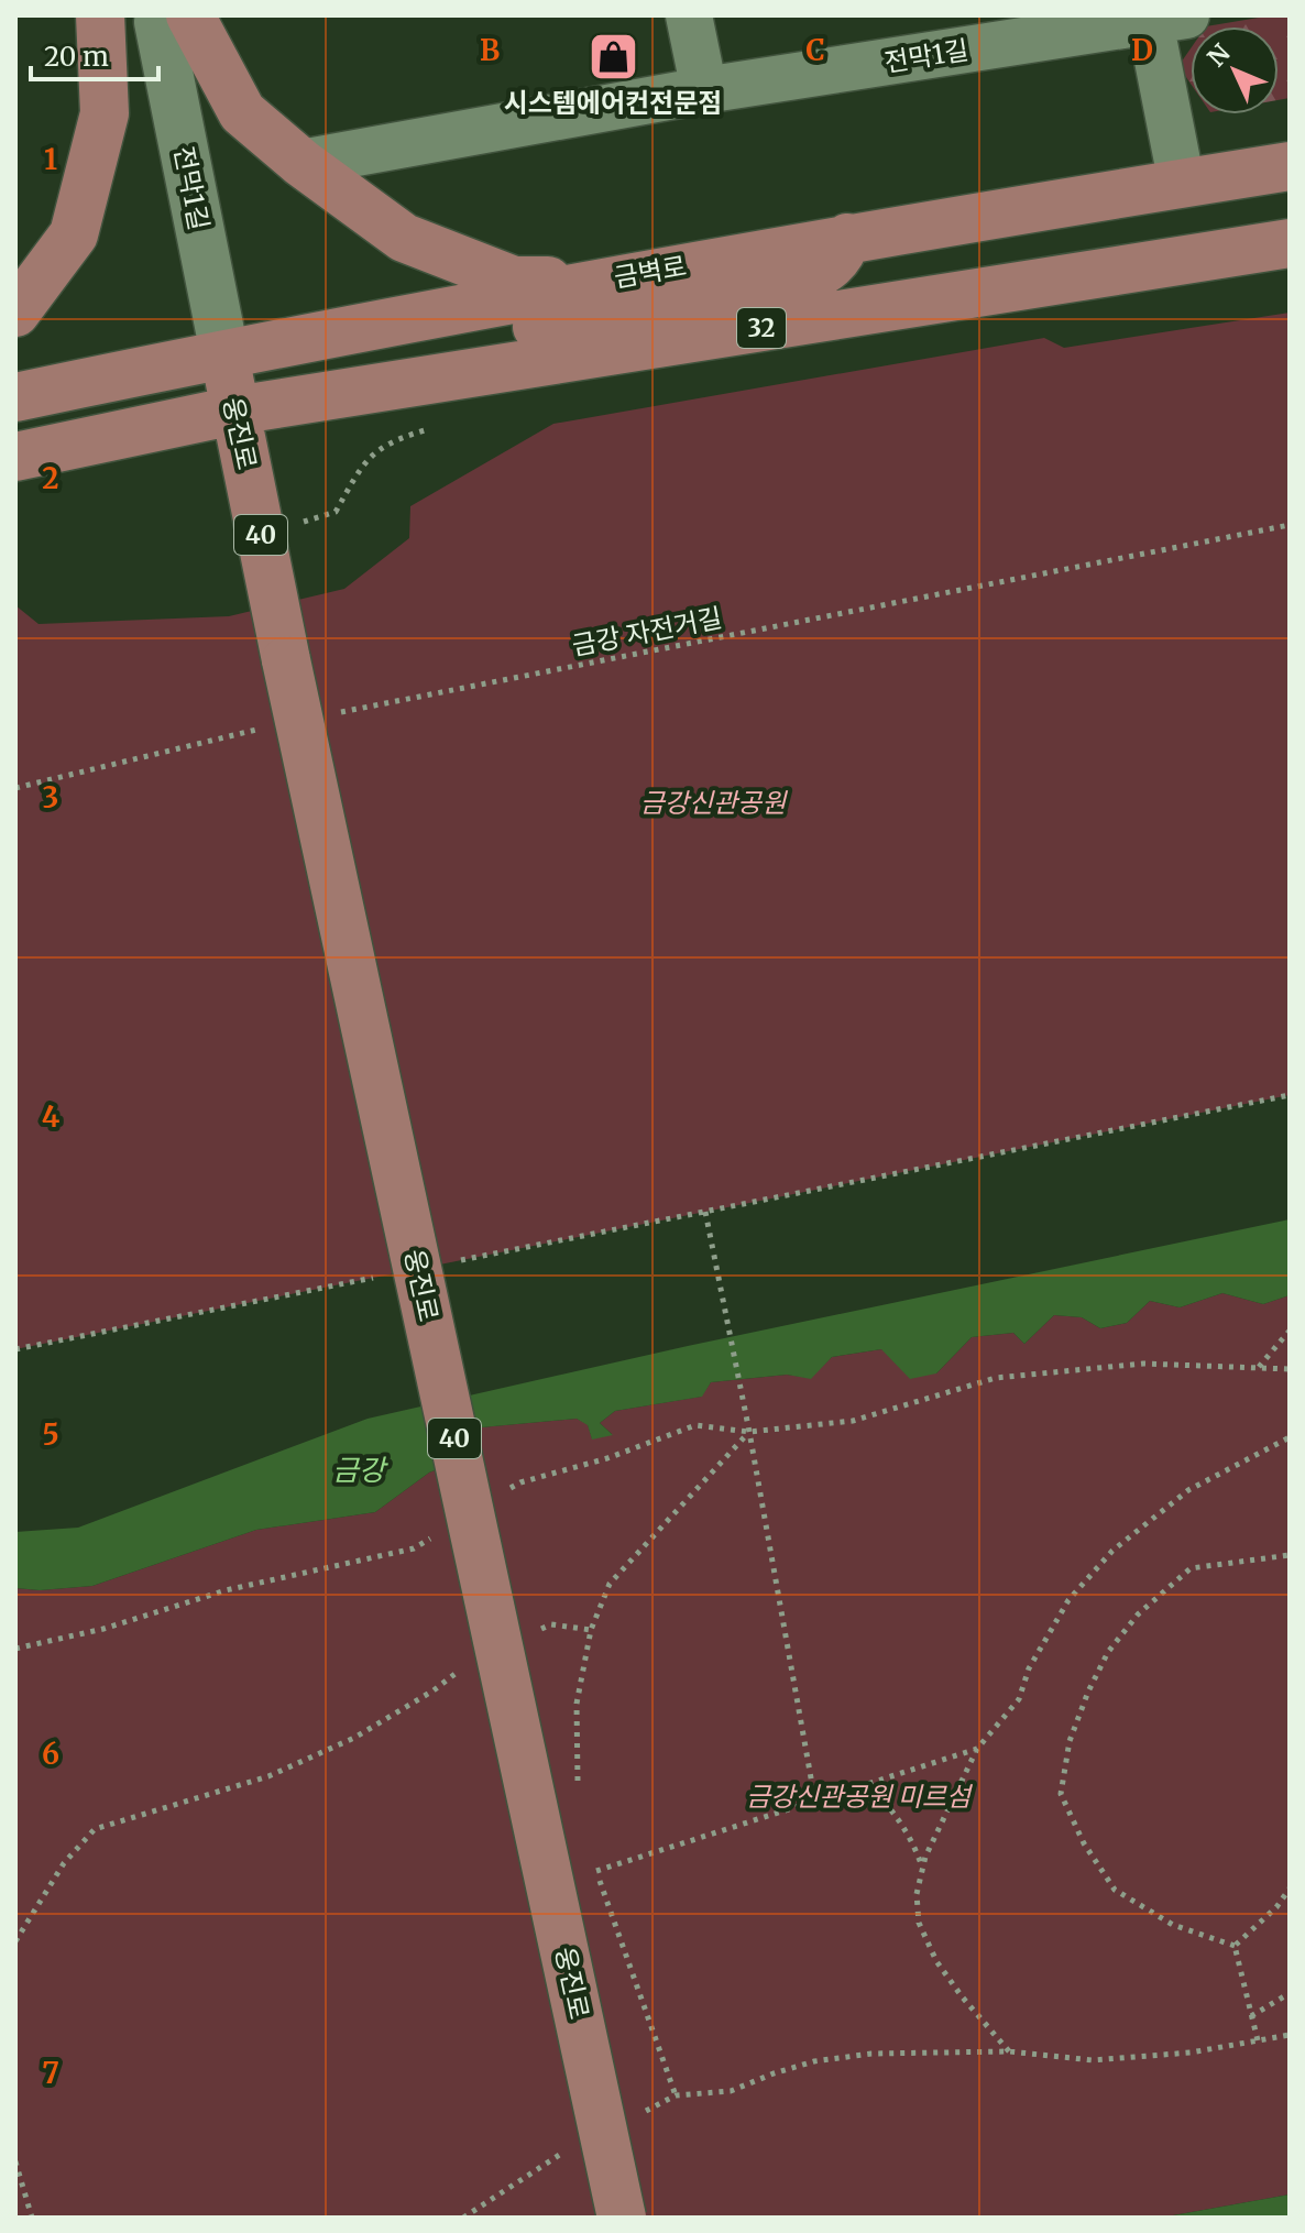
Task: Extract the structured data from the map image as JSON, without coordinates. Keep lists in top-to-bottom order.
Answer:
{
  "streets": {
    "main road": [
      "금벽로",
      "32",
      "웅진로",
      "40"
    ],
    "street": ["전막1길"],
    "path": ["금강 자전거길"]
  },
  "crossings": [
    ["전막1길", "금벽로"],
    ["전막1길", "웅진로"],
    ["금벽로", "웅진로"],
    ["32", "웅진로"]
  ],
  "water": ["금강"],
  "parks": ["금강신관공원", "금강신관공원 미르섬"],
  "places": {
    "shop": ["시스템에어컨전문점"]
  },
  "scale_bar": "20 m",
  "north": "top left",
  "grid": {
    "columns": ["B", "C", "D"],
    "rows": [
      "1",
      "2",
      "3",
      "4",
      "5",
      "6",
      "7"
    ]
  }
}
